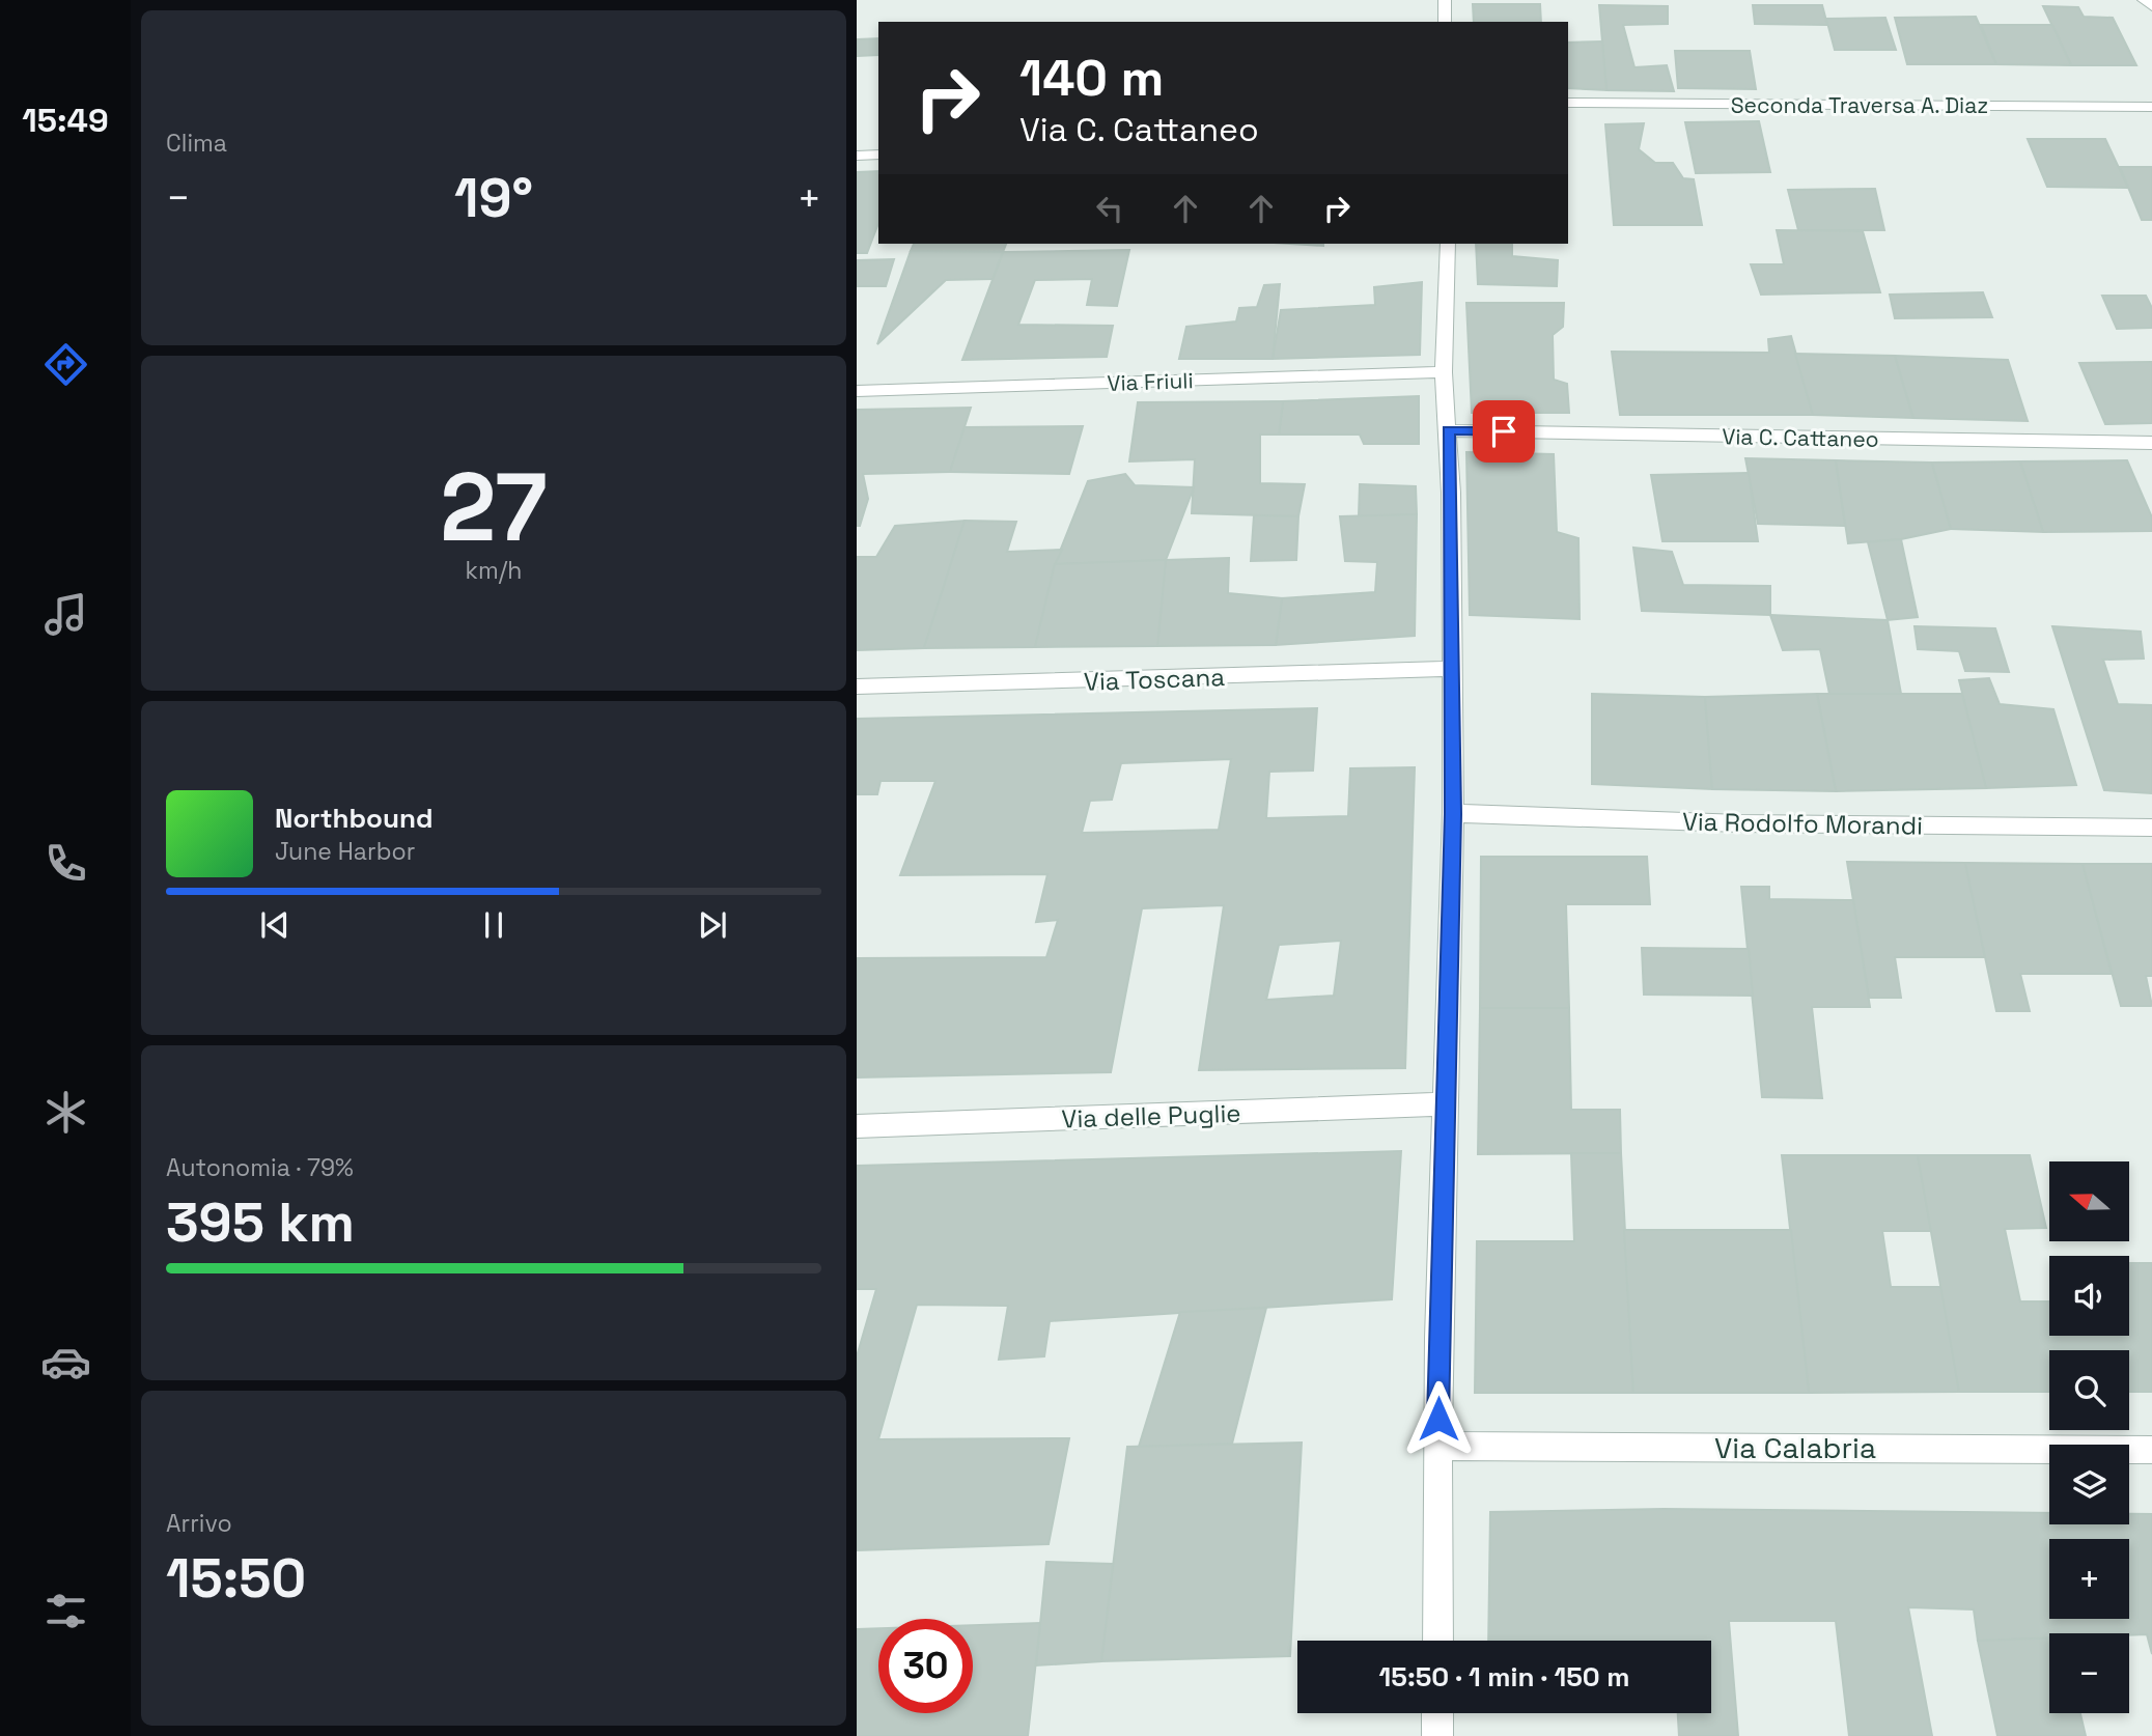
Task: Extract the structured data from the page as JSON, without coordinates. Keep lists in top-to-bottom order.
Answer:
{
  "streets": {
    "street": [
      "Seconda Traversa A. Diaz",
      "Via Friuli",
      "Via C. Cattaneo",
      "Via Toscana",
      "Via Rodolfo Morandi",
      "Via delle Puglie",
      "Via Calabria"
    ]
  },
  "north": "left",
  "page": {
    "tabs": "15:49",
    "tile": [
      "Clima",
      ["27", "km/h"],
      ["Autonomia · 79%", "395 km"],
      ["Arrivo", "15:50"]
    ],
    "turn": ["140 m", "Via C. Cattaneo"],
    "heat": ["−", "19°", "+"],
    "song": ["Northbound", "June Harbor"],
    "map_buttons": ["+", "−"],
    "limit": "30",
    "trip": "15:50 · 1 min · 150 m"
  }
}
